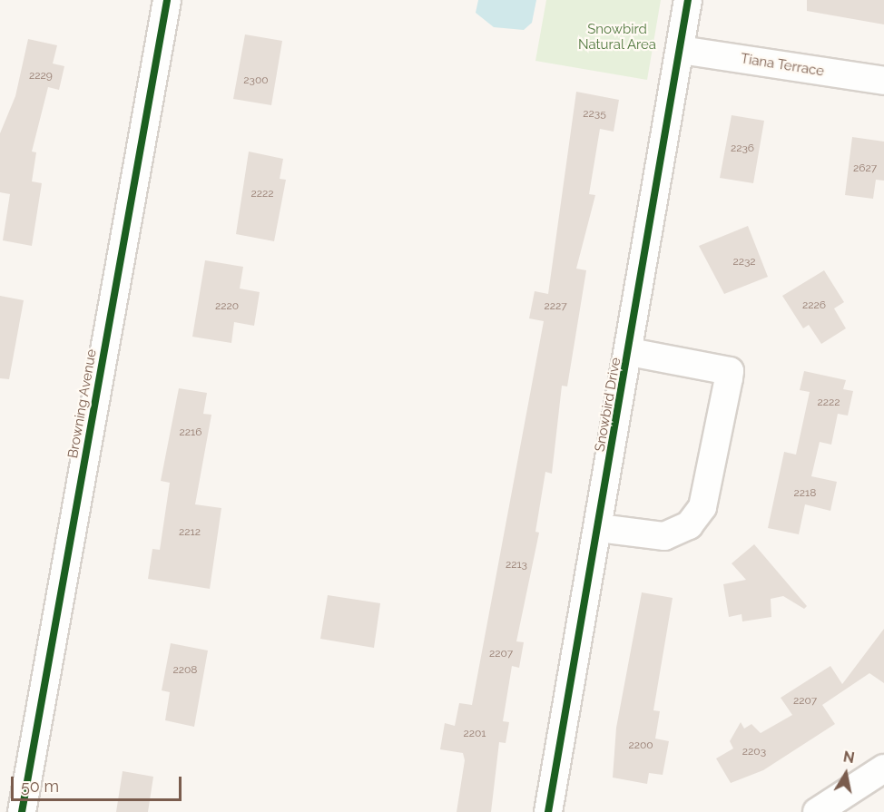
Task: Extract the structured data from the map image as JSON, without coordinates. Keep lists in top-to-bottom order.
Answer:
{
  "streets": {
    "street": ["Tiana Terrace", "Browning Avenue", "Snowbird Drive"]
  },
  "crossings": [
    ["Tiana Terrace", "Snowbird Drive"]
  ],
  "parks": ["Snowbird Natural Area"],
  "house_numbers": [
    "2229",
    "2300",
    "2235",
    "2236",
    "2627",
    "2222",
    "2232",
    "2226",
    "2220",
    "2227",
    "2222",
    "2216",
    "2218",
    "2212",
    "2213",
    "2207",
    "2208",
    "2207",
    "2201",
    "2200",
    "2203"
  ],
  "scale_bar": "50 m",
  "north": "top"
}
